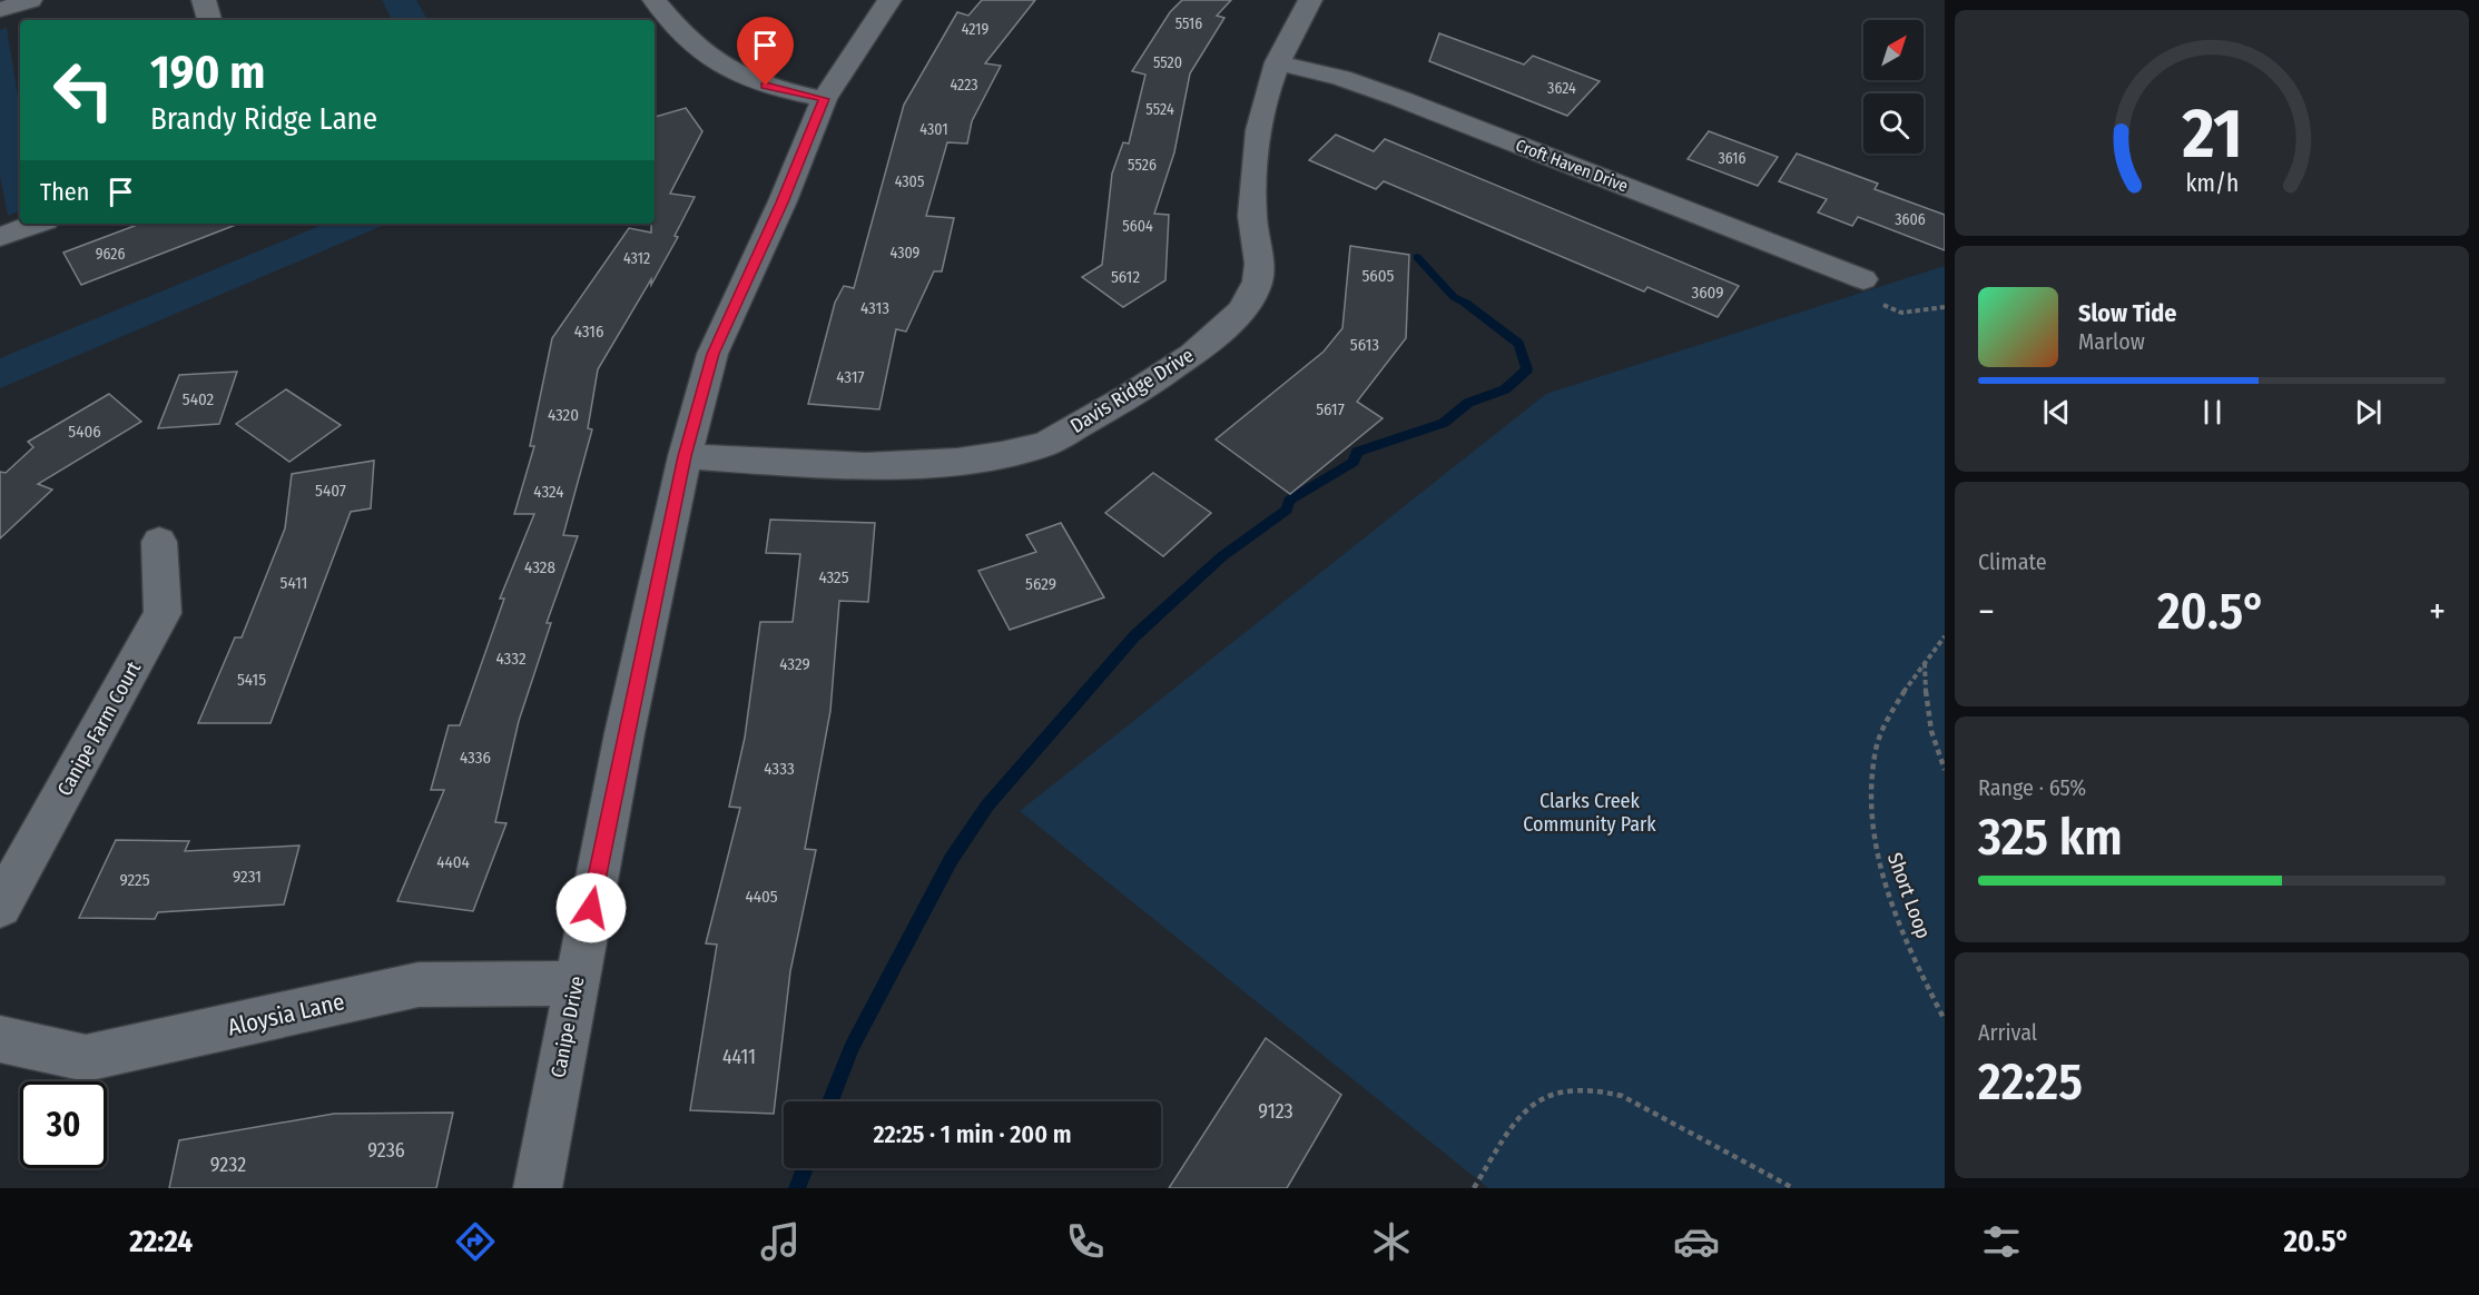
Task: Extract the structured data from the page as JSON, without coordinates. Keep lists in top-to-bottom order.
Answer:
{
  "streets": {
    "street": [
      "Croft Haven Drive",
      "Davis Ridge Drive",
      "Canipe Farm Court",
      "Aloysia Lane",
      "Canipe Drive"
    ],
    "path": ["Short Loop"]
  },
  "crossings": [
    ["Croft Haven Drive", "Davis Ridge Drive"],
    ["Davis Ridge Drive", "Canipe Drive"],
    ["Aloysia Lane", "Canipe Drive"]
  ],
  "parks": ["Clarks Creek Community Park"],
  "house_numbers": [
    "5516",
    "4219",
    "5520",
    "4223",
    "3624",
    "5524",
    "4301",
    "3616",
    "5526",
    "4305",
    "3606",
    "5604",
    "4309",
    "9626",
    "4312",
    "5605",
    "5612",
    "3609",
    "4313",
    "4316",
    "5613",
    "4317",
    "5402",
    "5617",
    "4320",
    "5406",
    "5407",
    "4324",
    "4328",
    "4325",
    "5411",
    "5629",
    "4332",
    "4329",
    "5415",
    "4336",
    "4333",
    "4404",
    "9231",
    "9225",
    "4405",
    "4411",
    "9123",
    "9236",
    "9232"
  ],
  "north": "top right",
  "page": {
    "turn": ["190 m", "Brandy Ridge Lane"],
    "then": "Then",
    "song": ["Slow Tide", "Marlow"],
    "tile": [
      "Climate",
      ["Range · 65%", "325 km"],
      ["Arrival", "22:25"]
    ],
    "heat": ["−", "20.5°", "+"],
    "limit": "30",
    "trip": "22:25 · 1 min · 200 m",
    "tabs": ["22:24", "20.5°"],
    "gauge": ["21", "km/h"]
  }
}
